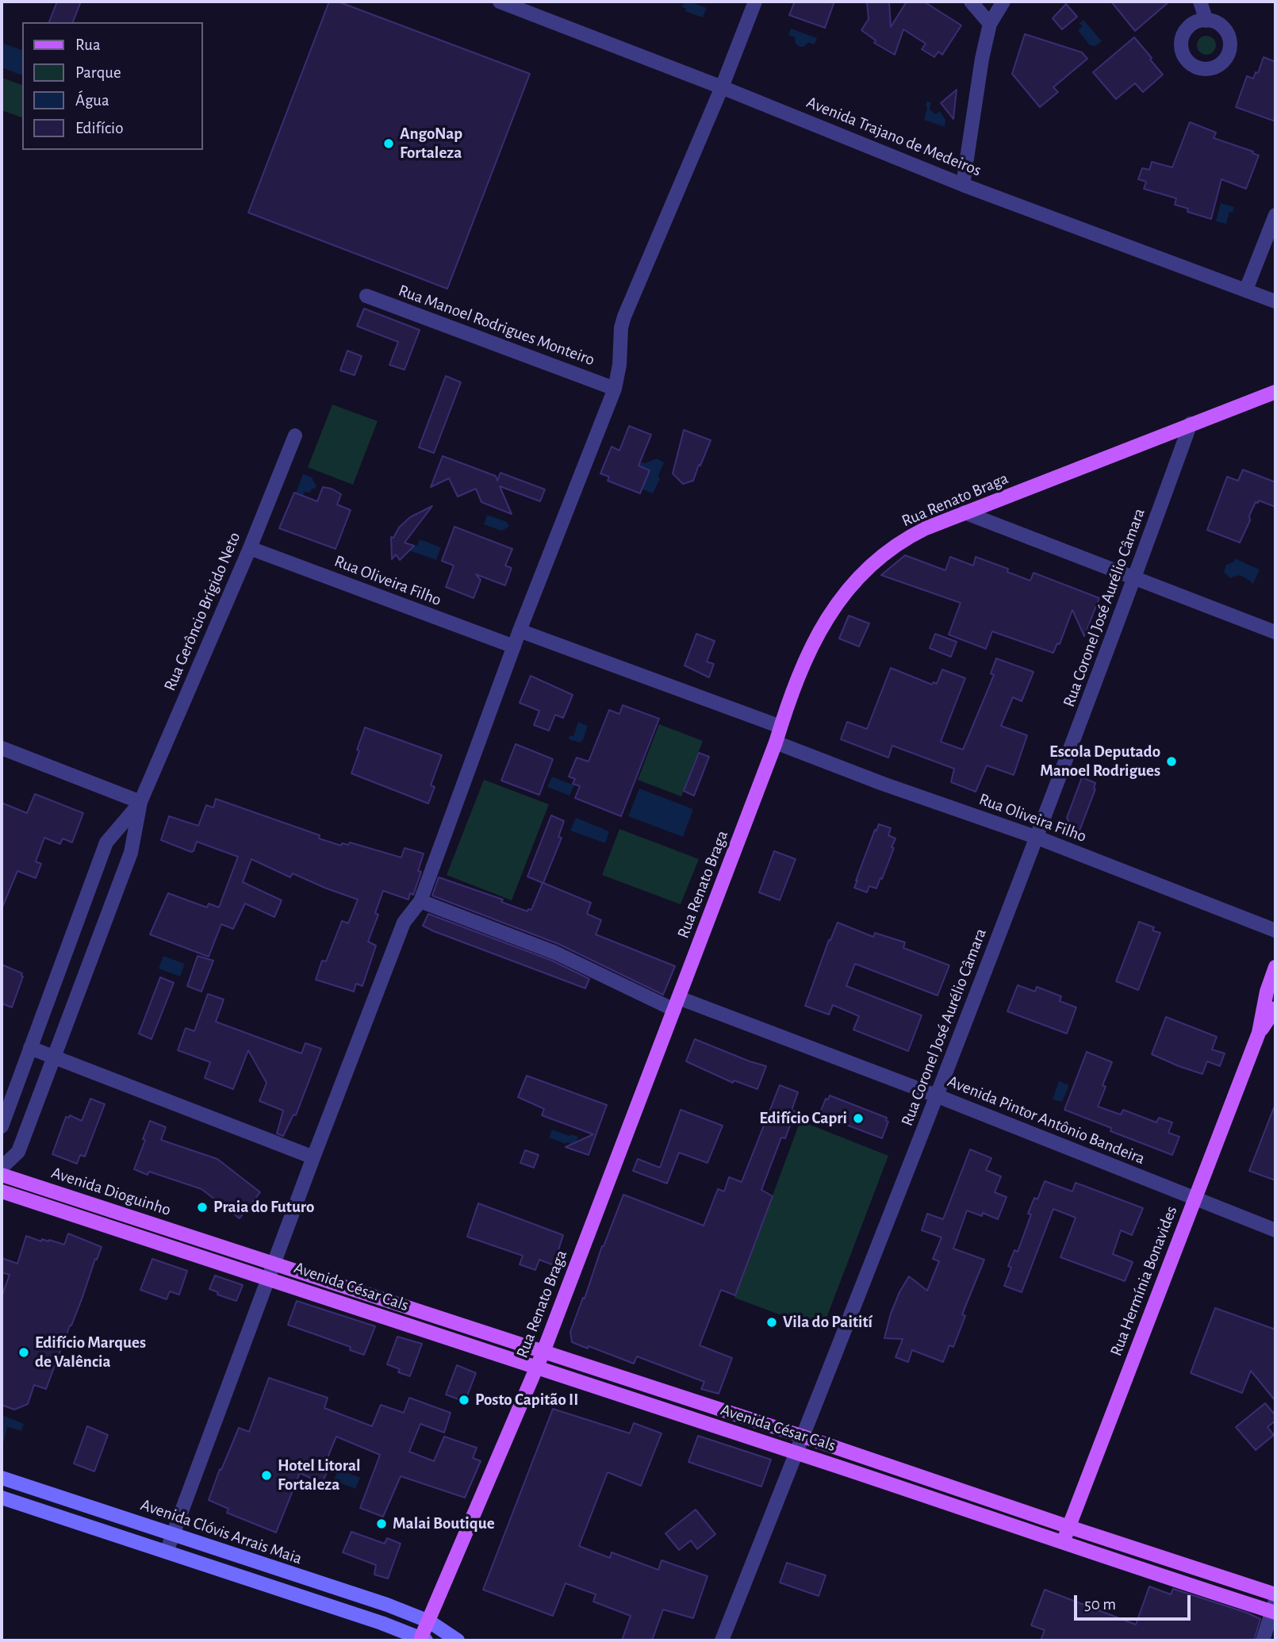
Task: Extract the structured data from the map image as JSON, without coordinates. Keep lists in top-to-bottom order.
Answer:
{
  "streets": {
    "main road": [
      "Rua Renato Braga",
      "Avenida Dioguinho",
      "Rua Hermínia Bonavides",
      "Avenida César Cals",
      "Avenida Clóvis Arrais Maia"
    ],
    "street": [
      "Avenida Trajano de Medeiros",
      "Rua Manoel Rodrigues Monteiro",
      "Rua Oliveira Filho",
      "Rua Coronel José Aurélio Câmara",
      "Rua Gerôncio Brígido Neto",
      "Avenida Pintor Antônio Bandeira"
    ]
  },
  "crossings": [
    ["Rua Renato Braga", "Rua Oliveira Filho"],
    ["Rua Renato Braga", "Rua Coronel José Aurélio Câmara"],
    ["Rua Renato Braga", "Avenida Pintor Antônio Bandeira"],
    ["Rua Renato Braga", "Avenida César Cals"],
    ["Rua Renato Braga", "Avenida Clóvis Arrais Maia"],
    ["Rua Oliveira Filho", "Rua Coronel José Aurélio Câmara"],
    ["Rua Oliveira Filho", "Rua Gerôncio Brígido Neto"],
    ["Rua Coronel José Aurélio Câmara", "Avenida Pintor Antônio Bandeira"],
    ["Rua Coronel José Aurélio Câmara", "Avenida César Cals"],
    ["Avenida Pintor Antônio Bandeira", "Rua Hermínia Bonavides"],
    ["Avenida Dioguinho", "Avenida César Cals"],
    ["Rua Hermínia Bonavides", "Avenida César Cals"]
  ],
  "places": [
    "AngoNap Fortaleza",
    "Escola Deputado Manoel Rodrigues",
    "Edifício Capri",
    "Praia do Futuro",
    "Vila do Paitití",
    "Edifício Marques de Valência",
    "Posto Capitão II",
    "Hotel Litoral Fortaleza",
    "Malai Boutique"
  ],
  "legend": [
    "Rua",
    "Parque",
    "Água",
    "Edifício"
  ],
  "scale_bar": "50 m"
}
